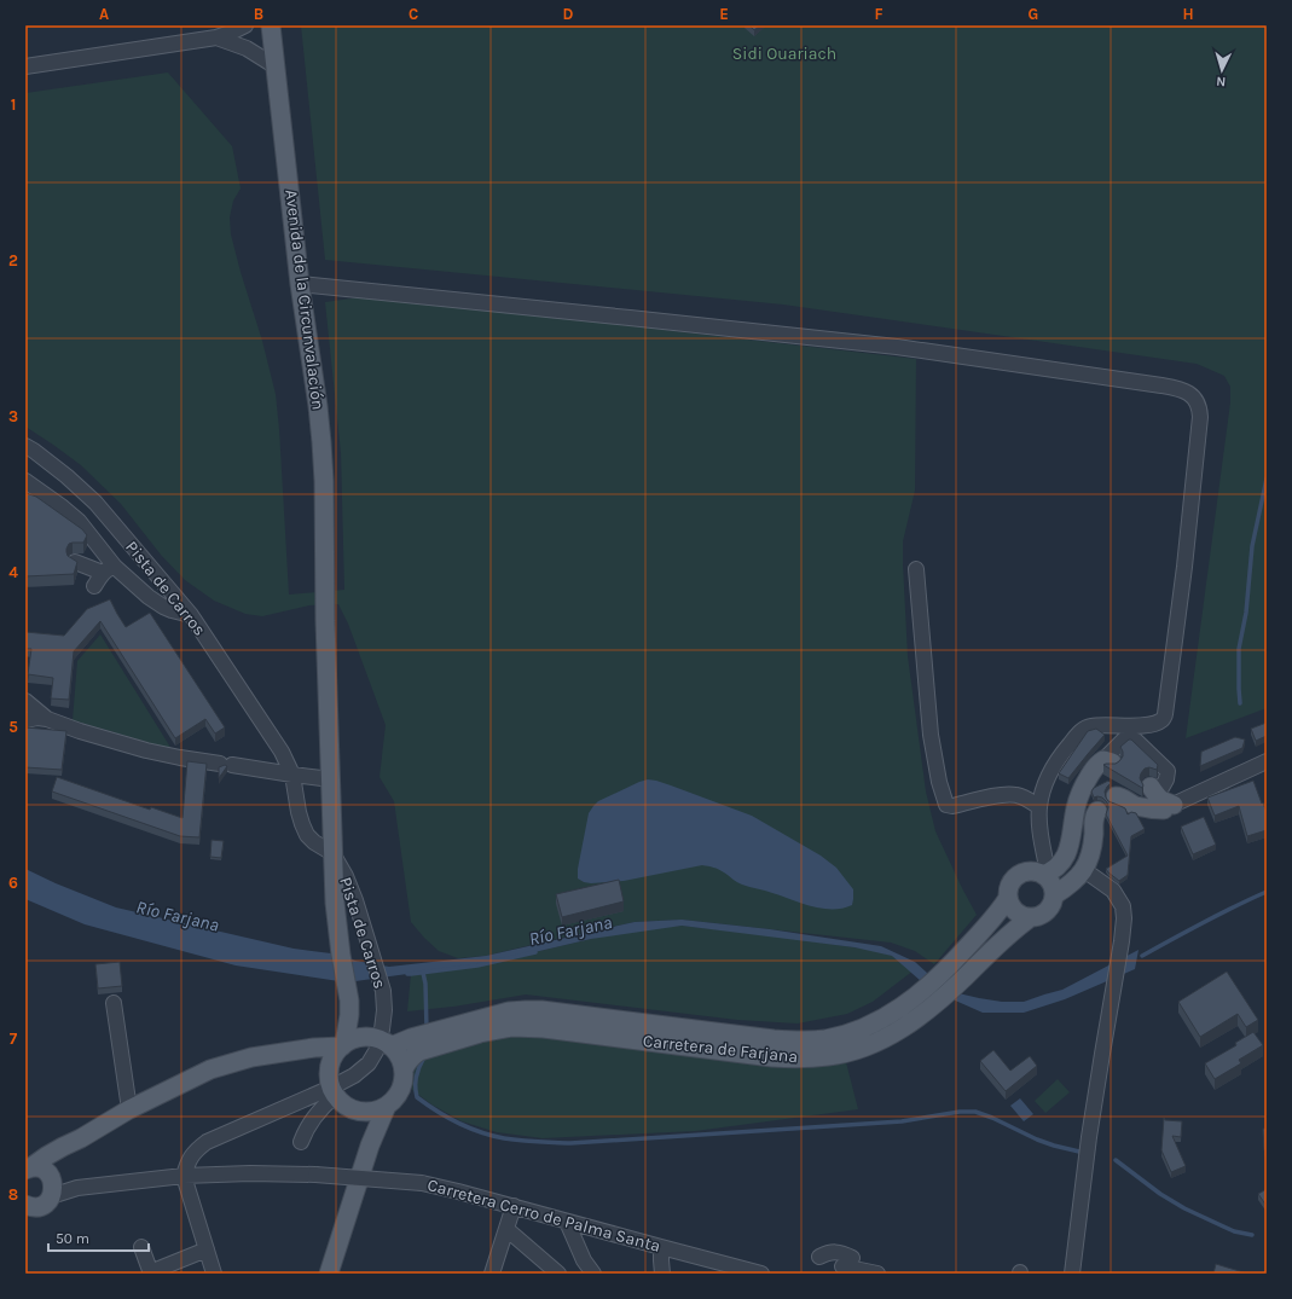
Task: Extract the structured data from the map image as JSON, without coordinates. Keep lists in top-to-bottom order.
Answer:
{
  "streets": {
    "main road": ["Avenida de la Circunvalación", "Carretera de Farjana"],
    "street": ["Pista de Carros", "Carretera Cerro de Palma Santa"]
  },
  "crossings": [
    ["Avenida de la Circunvalación", "Pista de Carros"],
    ["Pista de Carros", "Carretera de Farjana"],
    ["Pista de Carros", "Carretera Cerro de Palma Santa"]
  ],
  "water": ["Río Farjana"],
  "parks": ["Sidi Ouariach"],
  "scale_bar": "50 m",
  "north": "bottom",
  "grid": {
    "columns": [
      "A",
      "B",
      "C",
      "D",
      "E",
      "F",
      "G",
      "H"
    ],
    "rows": [
      "1",
      "2",
      "3",
      "4",
      "5",
      "6",
      "7",
      "8"
    ]
  }
}
